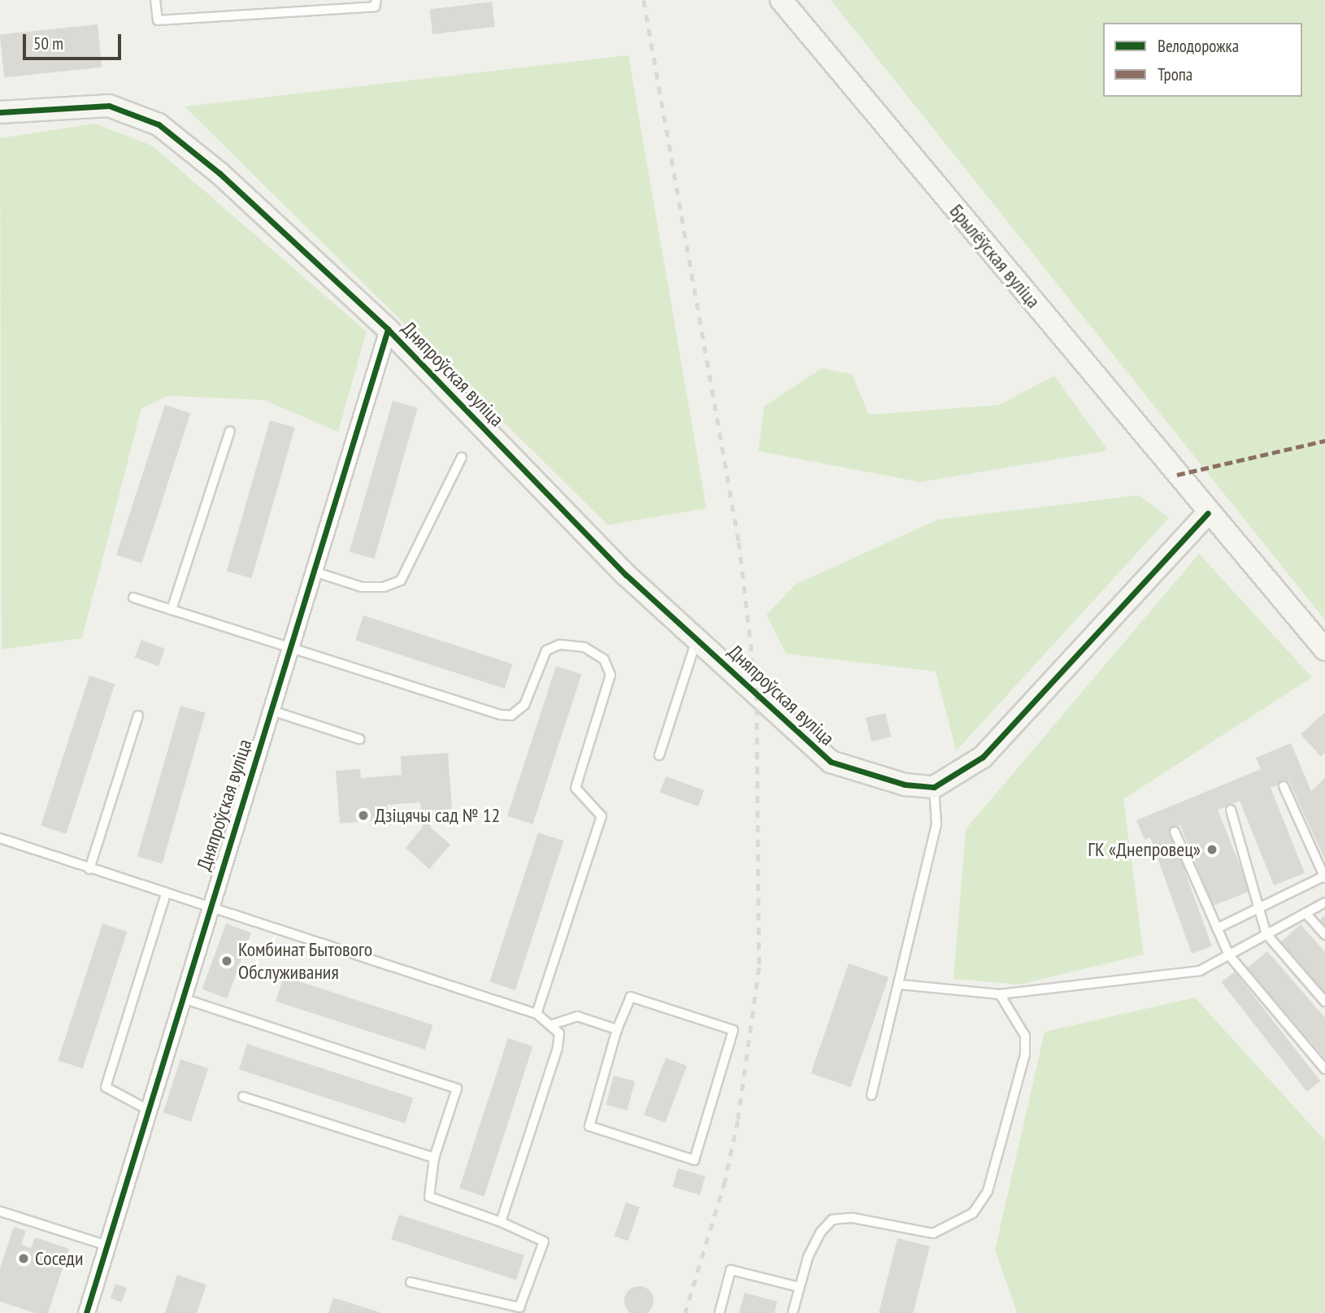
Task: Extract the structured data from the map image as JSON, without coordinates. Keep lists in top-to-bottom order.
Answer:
{
  "streets": {
    "street": ["Брылёўская вуліца", "Дняпроўская вуліца"]
  },
  "places": [
    "Дзіцячы сад № 12",
    "ГК «Днепровец»",
    "Комбинат Бытового Обслуживания",
    "Соседи"
  ],
  "legend": ["Велодорожка", "Тропа"],
  "scale_bar": "50 m"
}
